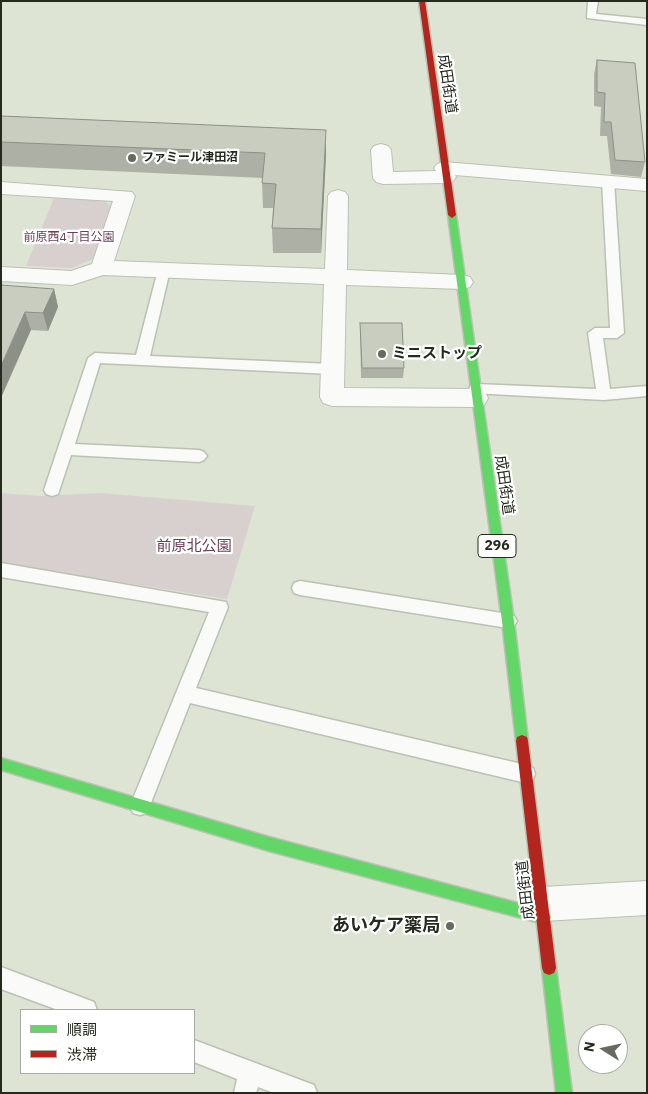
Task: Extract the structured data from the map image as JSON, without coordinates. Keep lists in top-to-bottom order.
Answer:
{
  "streets": {
    "main road": ["成田街道", "296"]
  },
  "parks": ["前原西4丁目公園", "前原北公園"],
  "places": ["ファミール津田沼", "ミニストップ", "あいケア薬局"],
  "legend": ["順調", "渋滞"],
  "north": "left"
}
